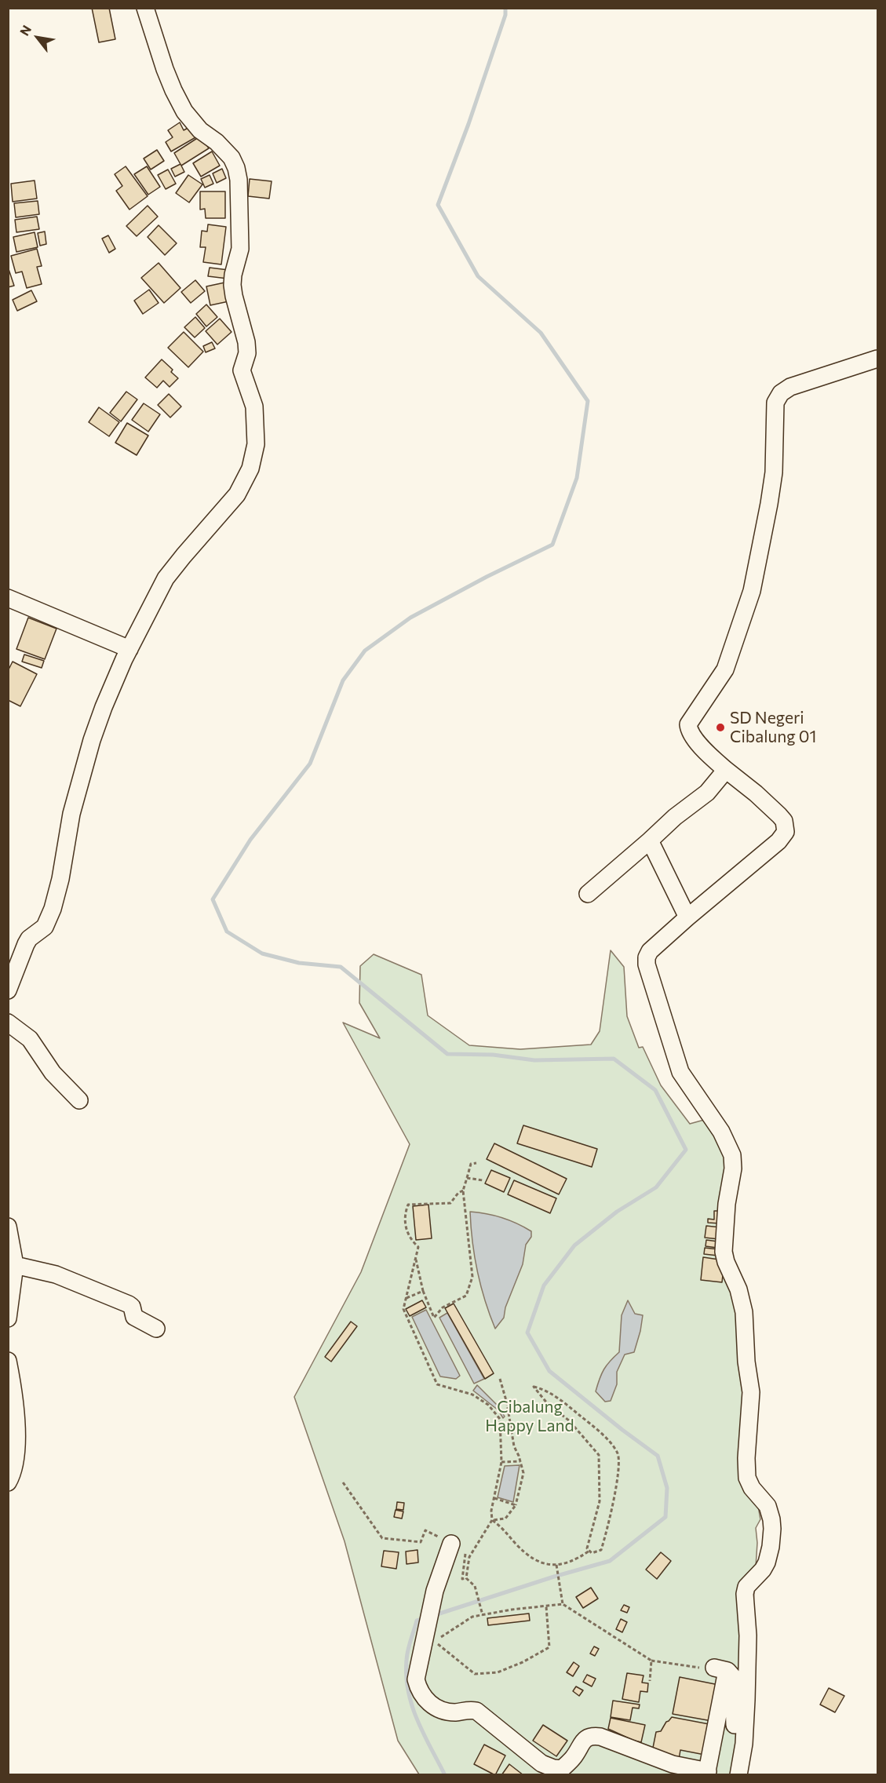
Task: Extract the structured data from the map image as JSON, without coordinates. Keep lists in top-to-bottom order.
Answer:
{
  "parks": ["Cibalung Happy Land"],
  "places": ["SD Negeri Cibalung 01"],
  "north": "top left"
}
